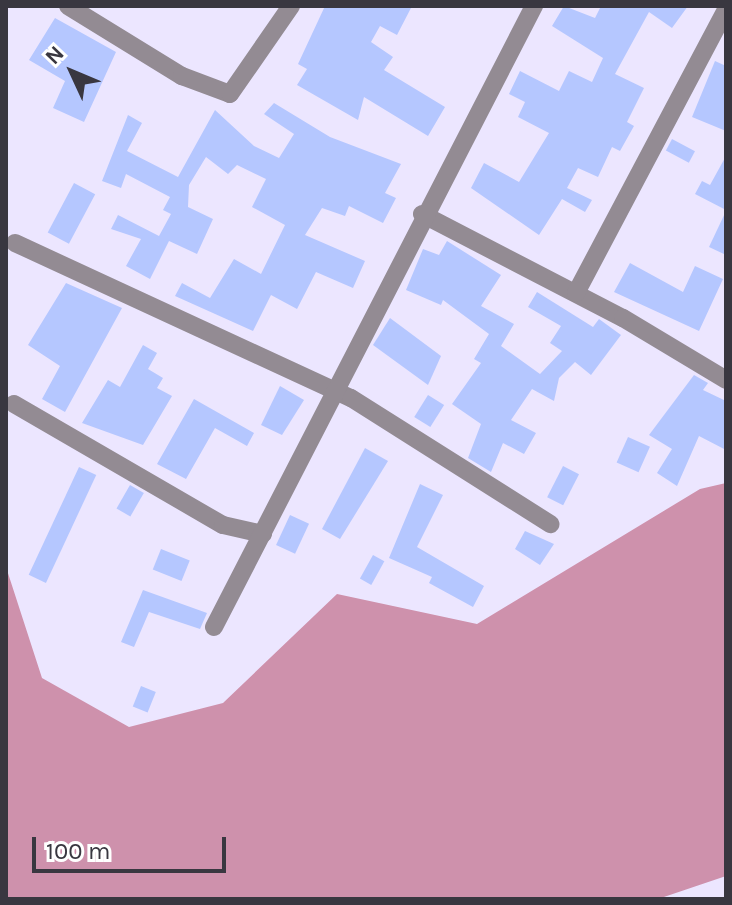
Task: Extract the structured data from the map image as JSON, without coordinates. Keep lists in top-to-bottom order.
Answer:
{
  "scale_bar": "100 m",
  "north": "top left"
}
